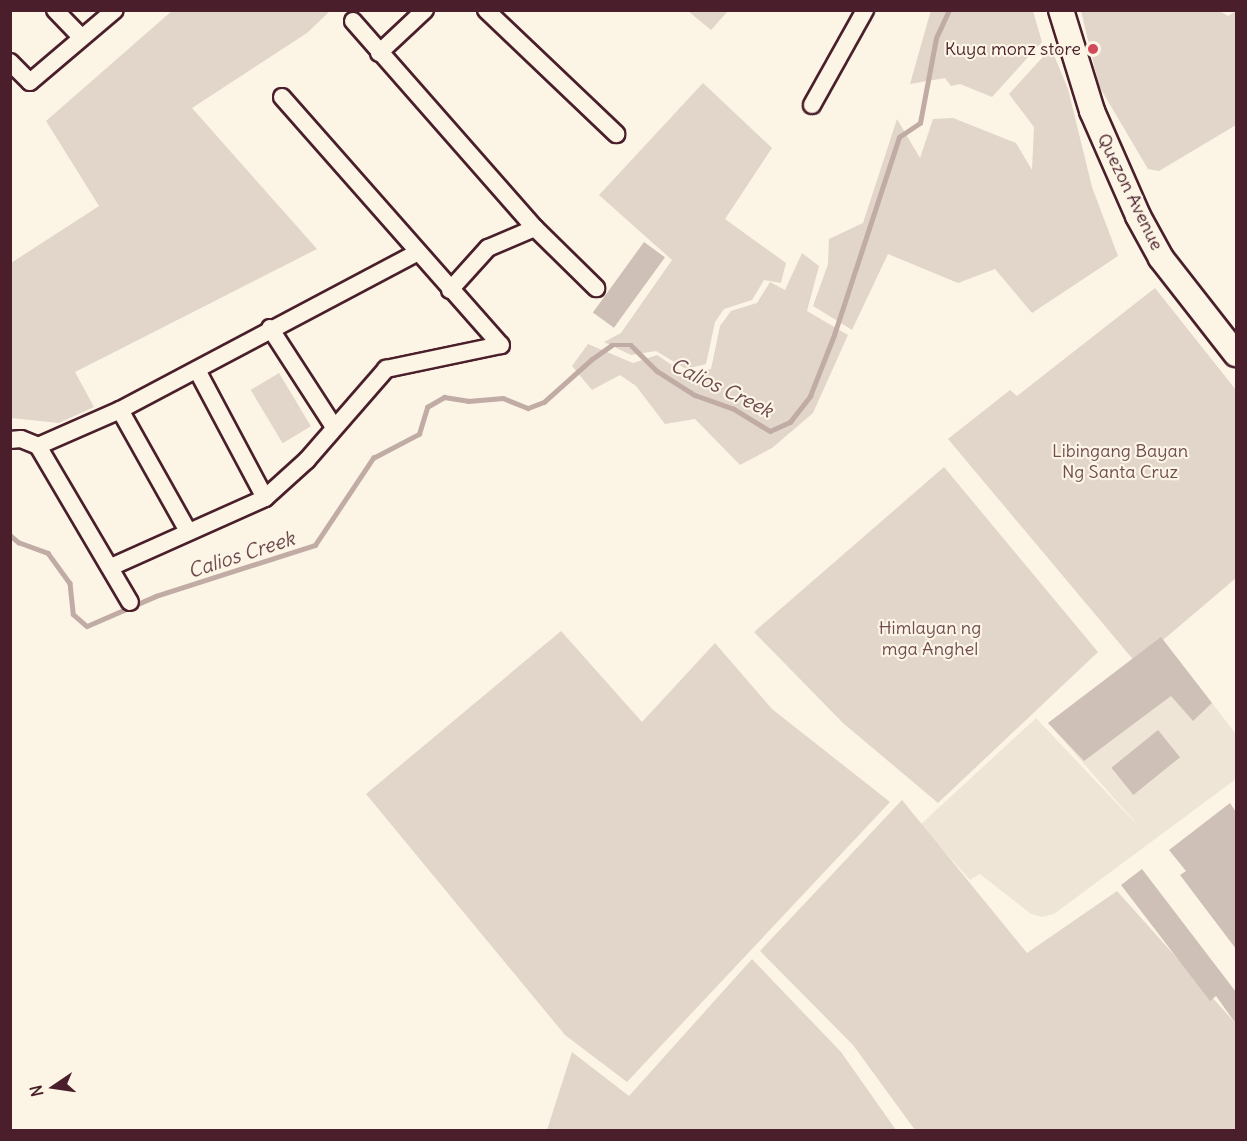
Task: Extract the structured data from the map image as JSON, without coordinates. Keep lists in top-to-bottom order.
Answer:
{
  "streets": {
    "main road": ["Quezon Avenue"]
  },
  "water": ["Calios Creek"],
  "parks": ["Libingang Bayan Ng Santa Cruz", "Himlayan ng mga Anghel"],
  "places": ["Kuya monz store"],
  "north": "left"
}
